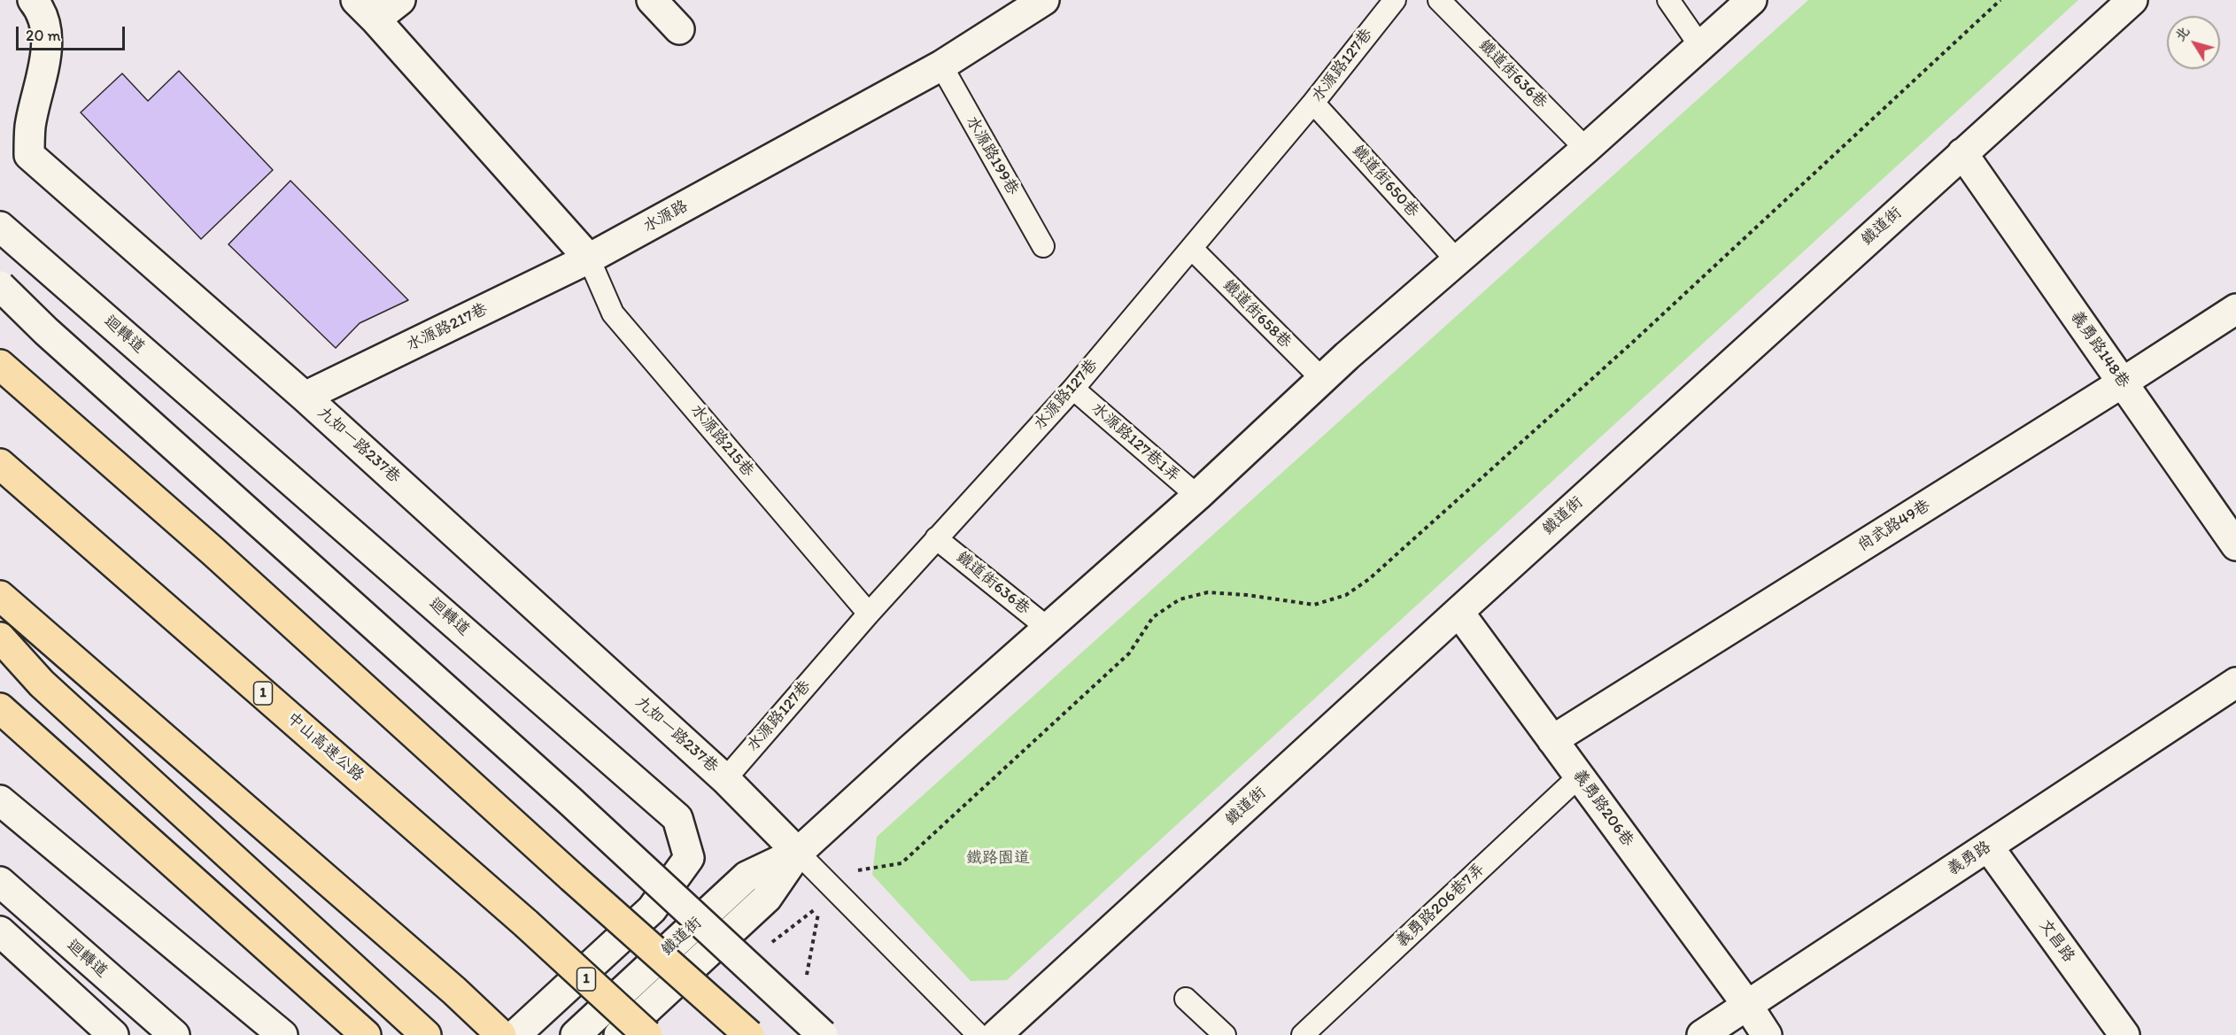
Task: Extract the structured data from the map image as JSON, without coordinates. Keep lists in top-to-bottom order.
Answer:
{
  "streets": {
    "highway": ["1", "中山高速公路"],
    "street": [
      "水源路",
      "鐵道街",
      "水源路217巷",
      "迴轉道",
      "義勇路148巷",
      "九如一路237巷",
      "尚武路49巷",
      "義勇路206巷",
      "義勇路",
      "文昌路"
    ],
    "lane": [
      "水源路127巷",
      "鐵道街636巷",
      "水源路199巷",
      "鐵道街650巷",
      "鐵道街658巷",
      "水源路215巷",
      "水源路127巷1弄",
      "義勇路206巷7弄"
    ]
  },
  "crossings": [
    ["水源路127巷", "鐵道街636巷"],
    ["水源路127巷", "鐵道街650巷"],
    ["水源路127巷", "鐵道街658巷"],
    ["水源路127巷", "水源路215巷"],
    ["水源路127巷", "水源路127巷1弄"],
    ["水源路127巷", "九如一路237巷"],
    ["鐵道街636巷", "鐵道街"],
    ["水源路199巷", "水源路"],
    ["鐵道街650巷", "鐵道街"],
    ["水源路", "水源路217巷"],
    ["水源路", "水源路215巷"],
    ["鐵道街", "鐵道街658巷"],
    ["鐵道街", "義勇路148巷"],
    ["鐵道街", "水源路127巷1弄"],
    ["鐵道街", "九如一路237巷"],
    ["鐵道街", "義勇路206巷"],
    ["水源路217巷", "水源路215巷"],
    ["水源路217巷", "九如一路237巷"],
    ["義勇路148巷", "尚武路49巷"],
    ["尚武路49巷", "義勇路206巷"],
    ["義勇路206巷", "義勇路"],
    ["義勇路206巷", "義勇路206巷7弄"],
    ["義勇路", "文昌路"]
  ],
  "parks": ["鐵路園道"],
  "scale_bar": "20 m",
  "north": "top left"
}
